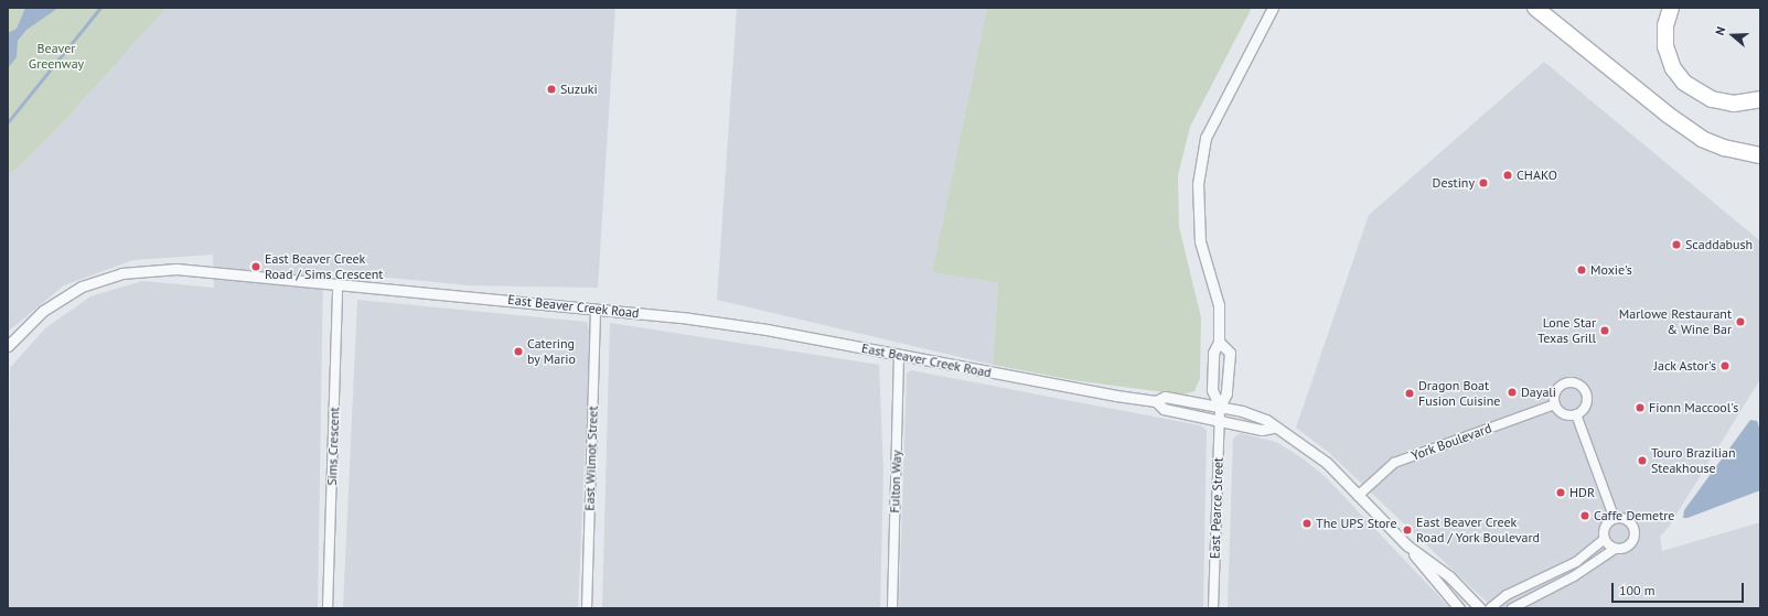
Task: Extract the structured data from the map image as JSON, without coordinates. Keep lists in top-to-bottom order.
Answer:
{
  "streets": {
    "street": [
      "East Beaver Creek Road",
      "York Boulevard",
      "Sims Crescent",
      "East Wilmot Street",
      "Fulton Way",
      "East Pearce Street"
    ]
  },
  "crossings": [
    ["East Beaver Creek Road", "York Boulevard"],
    ["East Beaver Creek Road", "Sims Crescent"],
    ["East Beaver Creek Road", "East Wilmot Street"],
    ["East Beaver Creek Road", "Fulton Way"],
    ["East Beaver Creek Road", "East Pearce Street"]
  ],
  "parks": ["Beaver Greenway"],
  "places": [
    "Suzuki",
    "CHAKO",
    "Destiny",
    "Scaddabush",
    "East Beaver Creek Road / Sims Crescent",
    "Moxie's",
    "Marlowe Restaurant & Wine Bar",
    "Lone Star Texas Grill",
    "Catering by Mario",
    "Jack Astor's",
    "Dayali",
    "Dragon Boat Fusion Cuisine",
    "Fionn Maccool's",
    "Touro Brazilian Steakhouse",
    "HDR",
    "Caffe Demetre",
    "The UPS Store",
    "East Beaver Creek Road / York Boulevard"
  ],
  "scale_bar": "100 m",
  "north": "left"
}
